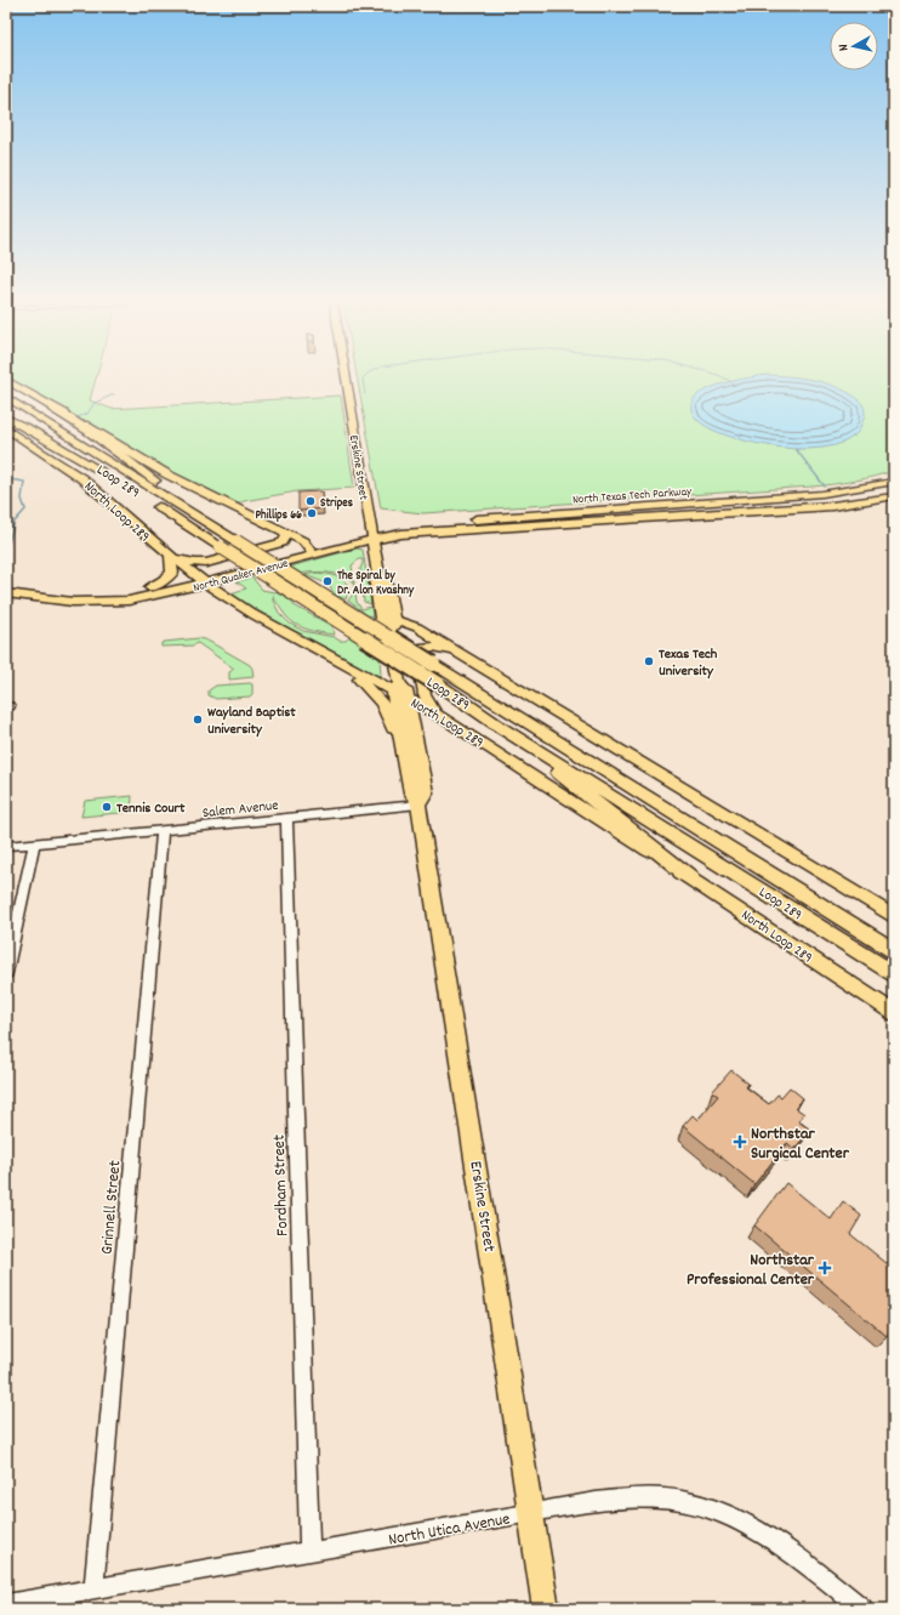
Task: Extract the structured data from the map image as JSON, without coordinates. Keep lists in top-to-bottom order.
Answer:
{
  "streets": {
    "highway": ["Loop 289"],
    "main road": [
      "Erskine Street",
      "North Texas Tech Parkway",
      "North Loop 289",
      "North Quaker Avenue"
    ],
    "street": [
      "Salem Avenue",
      "Fordham Street",
      "Grinnell Street",
      "North Utica Avenue"
    ]
  },
  "crossings": [
    ["Erskine Street", "North Texas Tech Parkway"],
    ["Erskine Street", "North Loop 289"],
    ["Erskine Street", "North Quaker Avenue"],
    ["Erskine Street", "Salem Avenue"],
    ["Erskine Street", "North Utica Avenue"],
    ["North Texas Tech Parkway", "North Quaker Avenue"],
    ["North Loop 289", "North Quaker Avenue"],
    ["Salem Avenue", "Fordham Street"],
    ["Salem Avenue", "Grinnell Street"],
    ["Fordham Street", "North Utica Avenue"],
    ["Grinnell Street", "North Utica Avenue"]
  ],
  "places": {
    "other": [
      "Stripes",
      "Phillips 66",
      "The Spiral by Dr. Alon Kvashny",
      "Texas Tech University",
      "Wayland Baptist University",
      "Tennis Court"
    ],
    "health": ["Northstar Surgical Center", "Northstar Professional Center"]
  },
  "north": "left"
}
